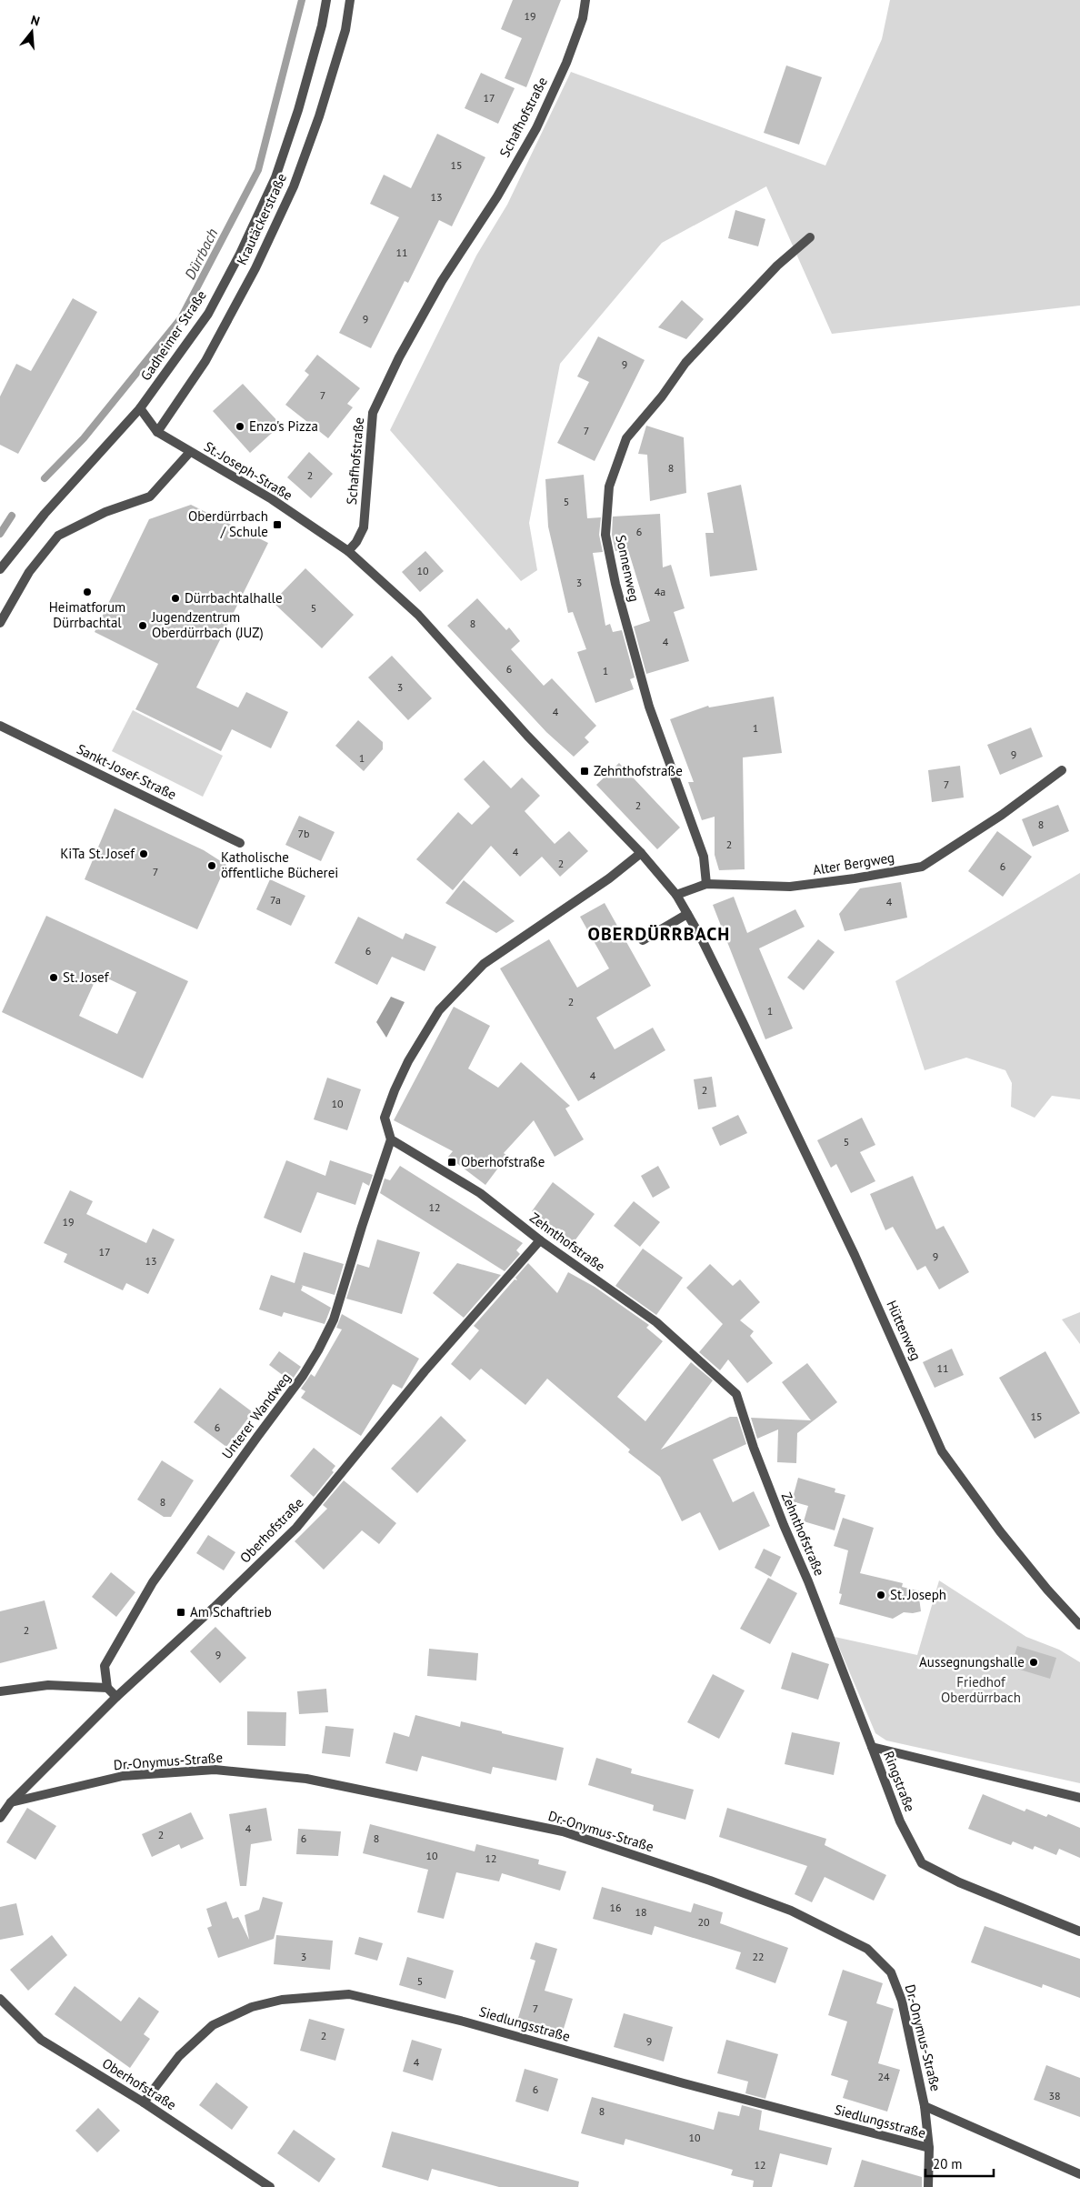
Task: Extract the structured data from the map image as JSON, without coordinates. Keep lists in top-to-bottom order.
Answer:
{
  "streets": {
    "street": [
      "Schafhofstraße",
      "Krautäckerstraße",
      "Gadheimer Straße",
      "St.-Joseph-Straße",
      "Sonnenweg",
      "Sankt-Josef-Straße",
      "Alter Bergweg",
      "Zehnthofstraße",
      "Hüttenweg",
      "Unterer Wandweg",
      "Oberhofstraße",
      "Dr.-Onymus-Straße",
      "Ringstraße",
      "Siedlungsstraße"
    ]
  },
  "crossings": [
    ["Schafhofstraße", "St.-Joseph-Straße"],
    ["Krautäckerstraße", "St.-Joseph-Straße"],
    ["Gadheimer Straße", "St.-Joseph-Straße"],
    ["Sonnenweg", "Alter Bergweg"],
    ["Alter Bergweg", "Hüttenweg"],
    ["Zehnthofstraße", "Unterer Wandweg"],
    ["Zehnthofstraße", "Oberhofstraße"],
    ["Zehnthofstraße", "Ringstraße"],
    ["Oberhofstraße", "Dr.-Onymus-Straße"],
    ["Oberhofstraße", "Siedlungsstraße"],
    ["Dr.-Onymus-Straße", "Siedlungsstraße"]
  ],
  "districts": ["OBERDÜRRBACH"],
  "water": ["Dürrbach"],
  "parks": ["Friedhof Oberdürrbach"],
  "places": {
    "other": [
      "Enzo's Pizza",
      "Heimatforum Dürrbachtal",
      "Dürrbachtalhalle",
      "Jugendzentrum Oberdürrbach (JUZ)",
      "KiTa St. Josef",
      "Katholische öffentliche Bücherei",
      "St. Josef",
      "St. Joseph",
      "Aussegnungshalle"
    ],
    "transit": [
      "Oberdürrbach / Schule",
      "Zehnthofstraße",
      "Oberhofstraße",
      "Am Schaftrieb"
    ]
  },
  "house_numbers": [
    "19",
    "17",
    "15",
    "13",
    "11",
    "9",
    "9",
    "7",
    "7",
    "8",
    "2",
    "5",
    "6",
    "10",
    "3",
    "4a",
    "5",
    "8",
    "4",
    "6",
    "1",
    "3",
    "4",
    "1",
    "9",
    "1",
    "7",
    "2",
    "8",
    "7b",
    "2",
    "4",
    "2",
    "6",
    "7",
    "7a",
    "4",
    "6",
    "2",
    "1",
    "4",
    "2",
    "10",
    "5",
    "12",
    "19",
    "17",
    "9",
    "13",
    "11",
    "15",
    "6",
    "8",
    "2",
    "9",
    "4",
    "2",
    "6",
    "8",
    "10",
    "12",
    "16",
    "18",
    "20",
    "3",
    "22",
    "5",
    "7",
    "2",
    "9",
    "4",
    "24",
    "6",
    "38",
    "8",
    "10",
    "12"
  ],
  "scale_bar": "20 m",
  "north": "top"
}
